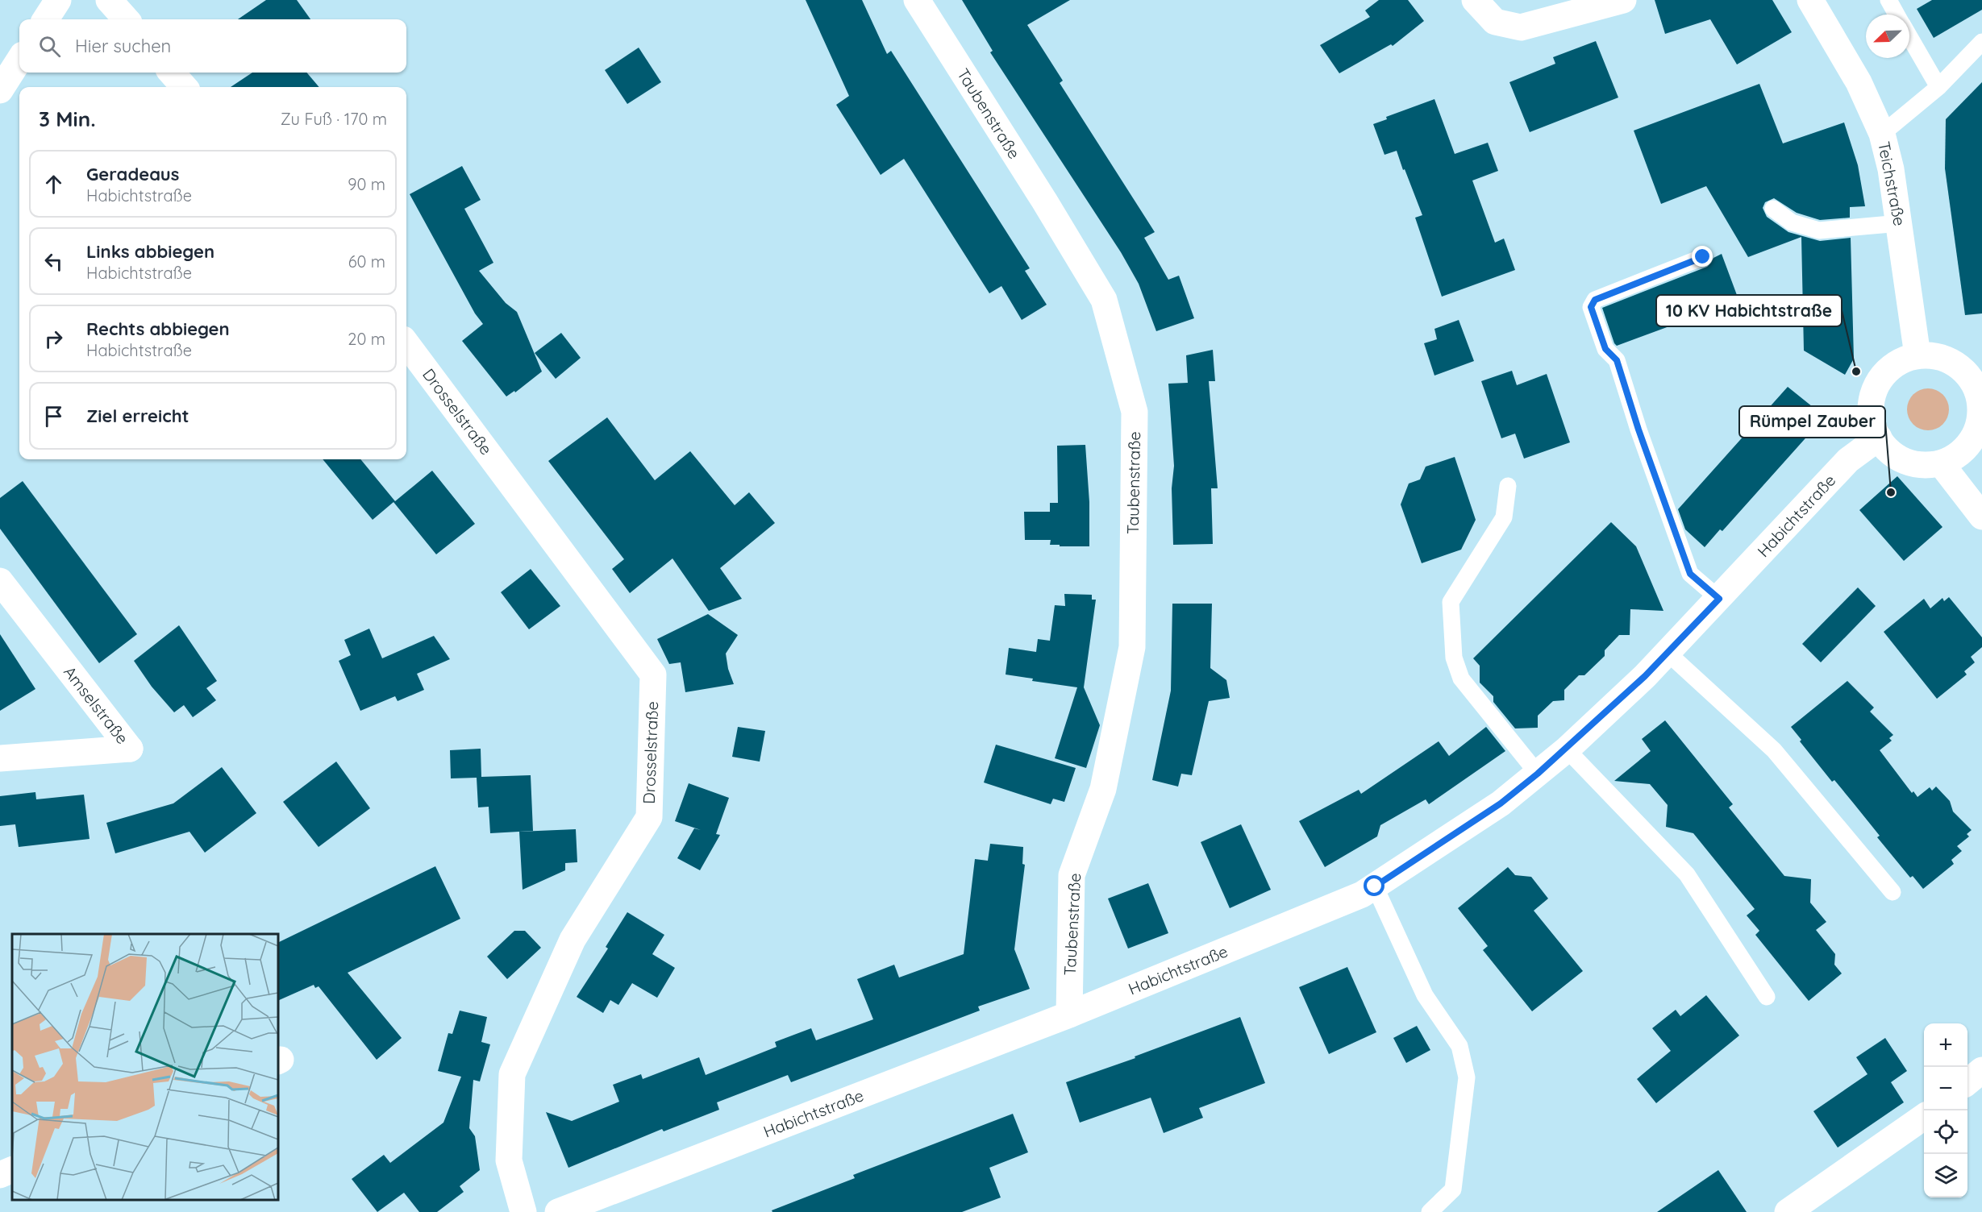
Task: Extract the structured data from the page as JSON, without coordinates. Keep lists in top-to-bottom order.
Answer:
{
  "streets": {
    "street": [
      "Taubenstraße",
      "Teichstraße",
      "Drosselstraße",
      "Habichtstraße",
      "Amselstraße"
    ]
  },
  "crossings": [
    ["Taubenstraße", "Habichtstraße"],
    ["Teichstraße", "Habichtstraße"]
  ],
  "places": ["10 KV Habichtstraße", "Rümpel Zauber"],
  "north": "bottom left",
  "page": {
    "search": "Hier suchen",
    "heading": ["3 Min.", "Zu Fuß · 170 m"],
    "list": [
      ["Geradeaus", "Habichtstraße", "90 m"],
      ["Links abbiegen", "Habichtstraße", "60 m"],
      ["Rechts abbiegen", "Habichtstraße", "20 m"],
      "Ziel erreicht"
    ],
    "map_buttons": ["+", "−"]
  }
}
